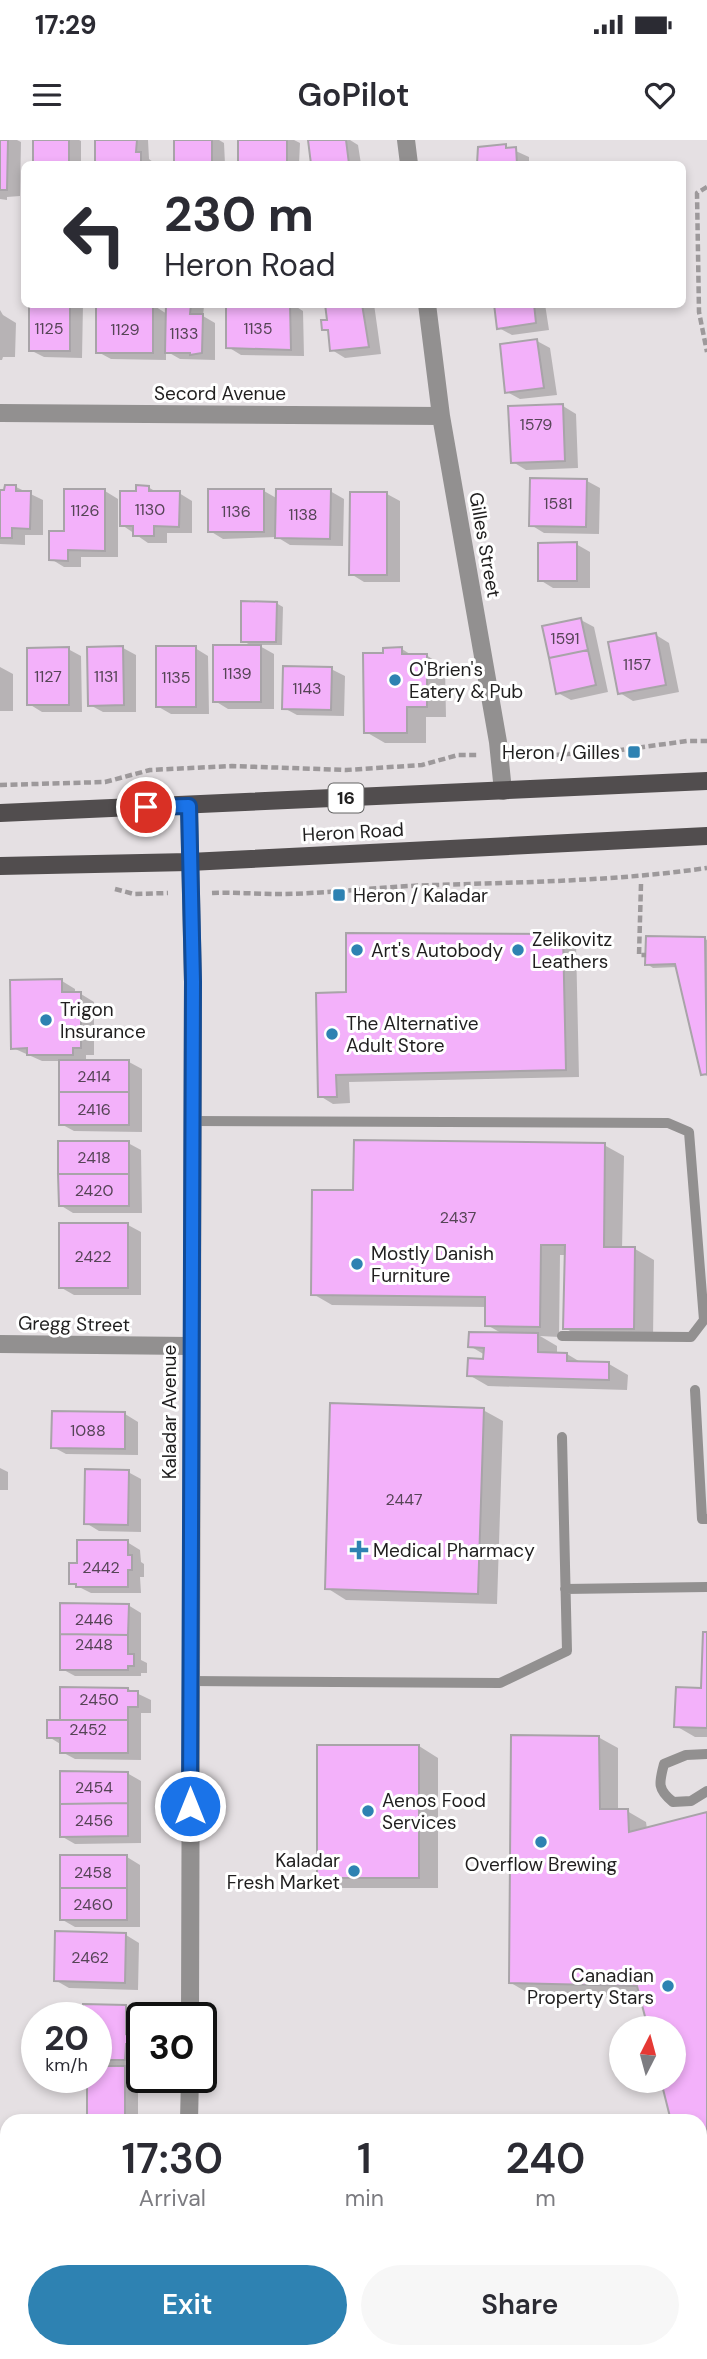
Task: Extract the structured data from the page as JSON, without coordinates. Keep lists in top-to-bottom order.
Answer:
{
  "streets": {
    "main road": ["16", "Heron Road"],
    "street": [
      "Secord Avenue",
      "Gilles Street",
      "Gregg Street",
      "Kaladar Avenue"
    ]
  },
  "crossings": [
    ["Secord Avenue", "Gilles Street"],
    ["Gilles Street", "Heron Road"],
    ["Heron Road", "Kaladar Avenue"],
    ["Gregg Street", "Kaladar Avenue"]
  ],
  "places": {
    "other": [
      "O'Brien's Eatery & Pub",
      "Art's Autobody",
      "Zelikovitz Leathers",
      "Trigon Insurance",
      "The Alternative Adult Store",
      "Mostly Danish Furniture",
      "Aenos Food Services",
      "Overflow Brewing",
      "Kaladar Fresh Market",
      "Canadian Property Stars"
    ],
    "transit": ["Heron / Gilles", "Heron / Kaladar"],
    "health": ["Medical Pharmacy"]
  },
  "house_numbers": [
    "1125",
    "1135",
    "1129",
    "1133",
    "1579",
    "1581",
    "1130",
    "1126",
    "1136",
    "1138",
    "1591",
    "1157",
    "1139",
    "1127",
    "1131",
    "1135",
    "1143",
    "2414",
    "2416",
    "2418",
    "2420",
    "2437",
    "2422",
    "1088",
    "2447",
    "2442",
    "2446",
    "2448",
    "2450",
    "2452",
    "2454",
    "2456",
    "2458",
    "2460",
    "2462"
  ],
  "north": "top",
  "page": {
    "status": "17:29",
    "header": "GoPilot",
    "turn": ["230 m", "Heron Road"],
    "speed": "20 km/h",
    "limit": "30",
    "eta": [
      "17:30",
      "Arrival",
      "1",
      "min",
      "240",
      "m"
    ],
    "buttons": ["Exit", "Share"]
  }
}
